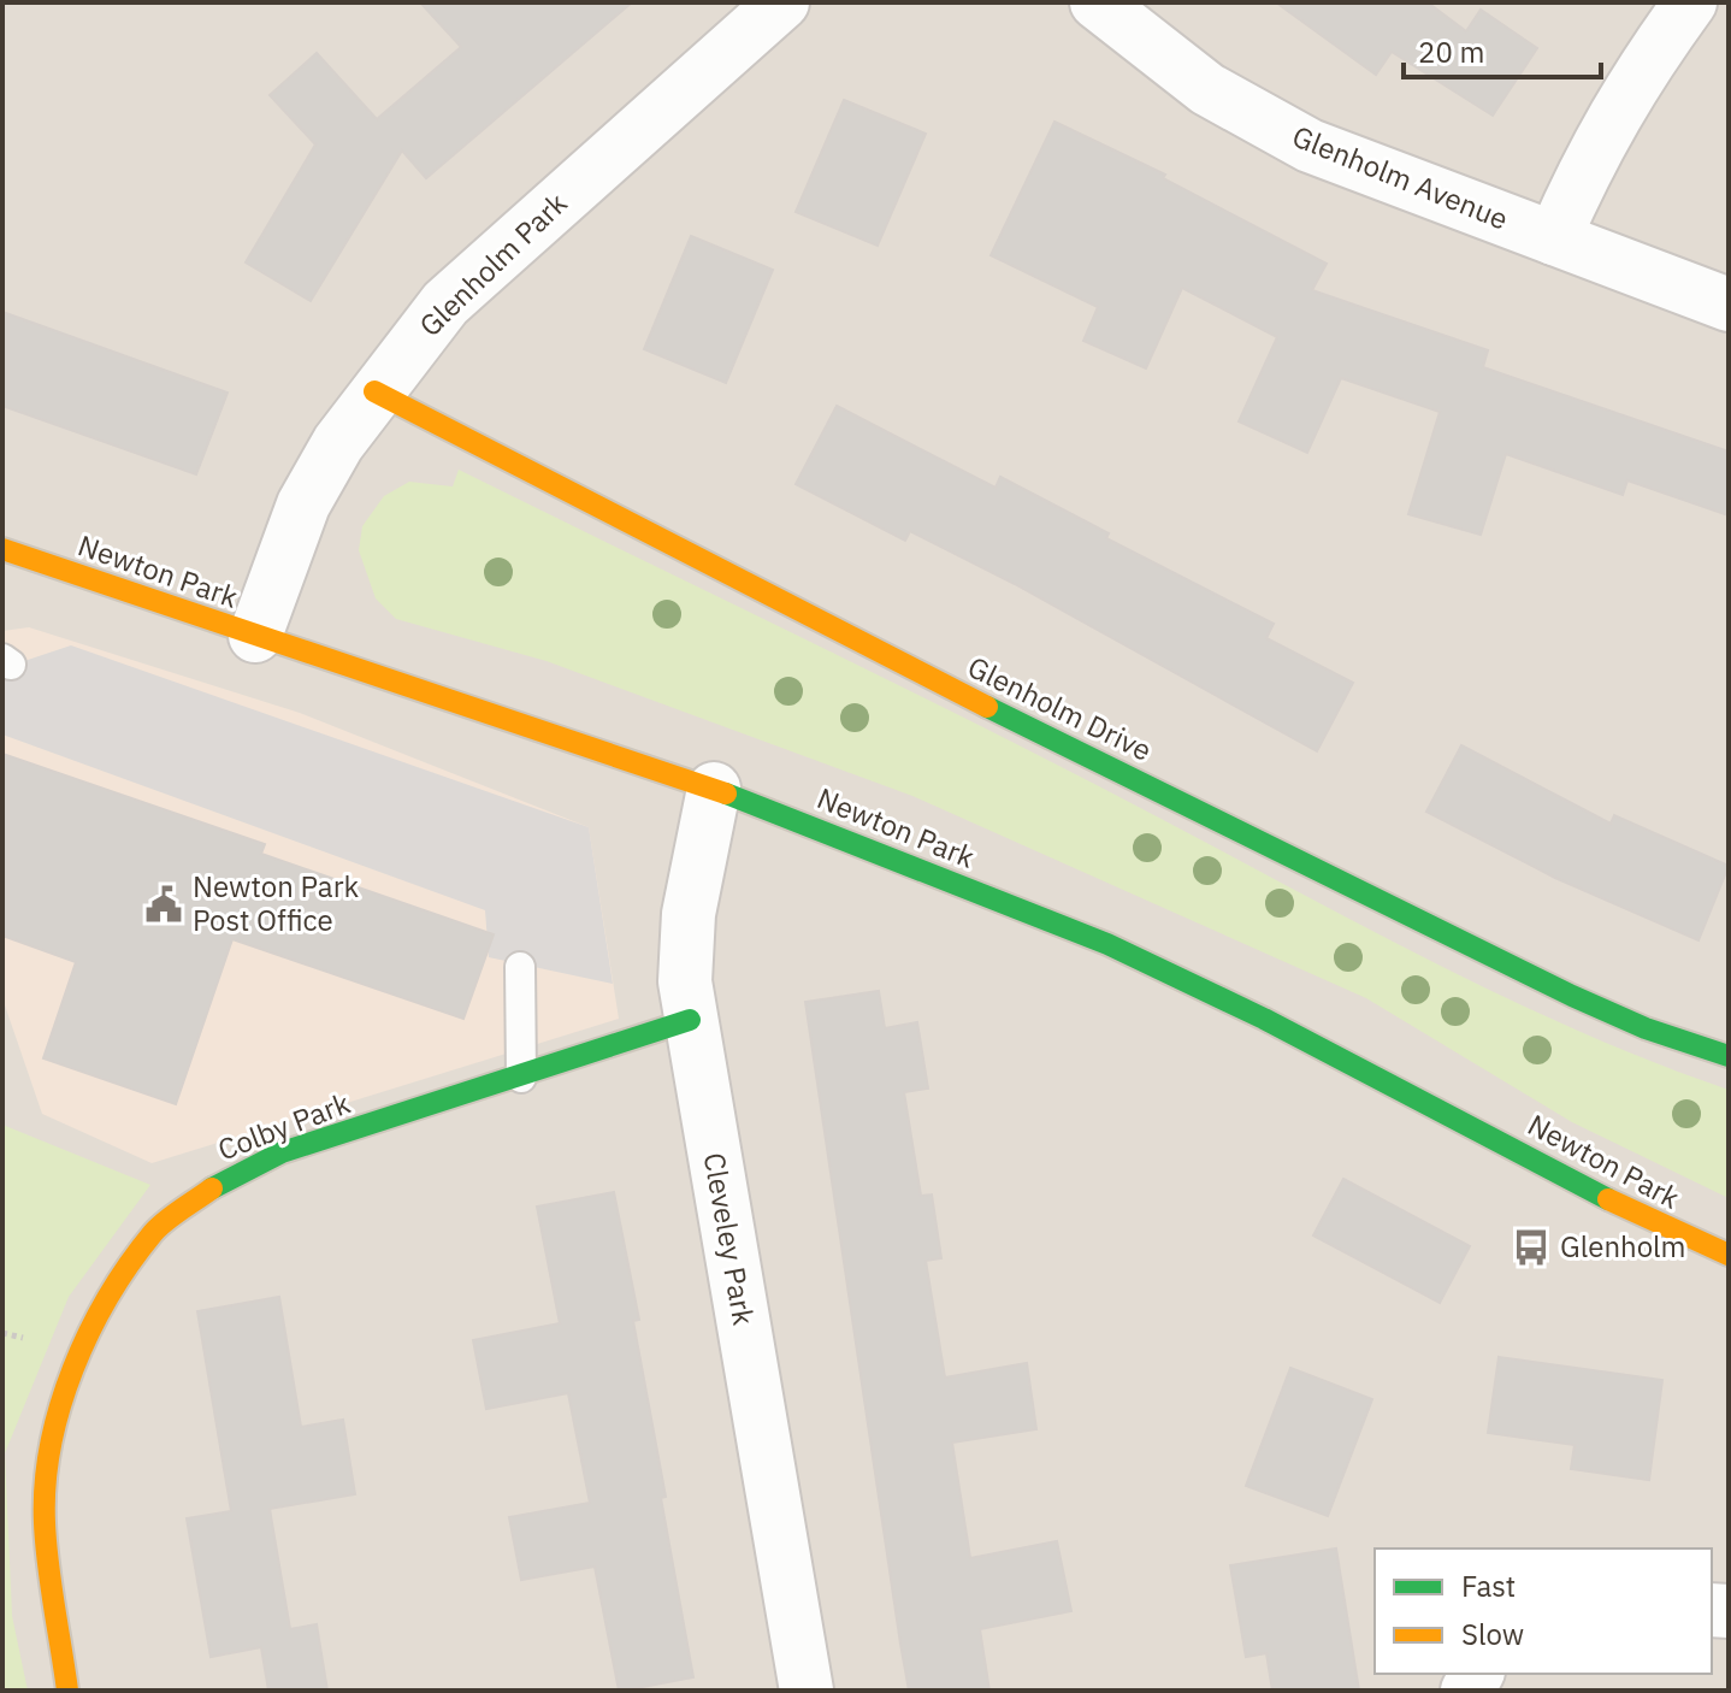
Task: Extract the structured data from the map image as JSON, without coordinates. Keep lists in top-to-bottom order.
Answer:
{
  "streets": {
    "street": [
      "Glenholm Avenue",
      "Glenholm Park",
      "Newton Park",
      "Glenholm Drive",
      "Colby Park",
      "Cleveley Park"
    ]
  },
  "crossings": [
    ["Glenholm Park", "Newton Park"],
    ["Glenholm Park", "Glenholm Drive"],
    ["Newton Park", "Cleveley Park"],
    ["Colby Park", "Cleveley Park"]
  ],
  "places": {
    "public building": ["Newton Park Post Office"],
    "bus stop": ["Glenholm"]
  },
  "legend": ["Fast", "Slow"],
  "scale_bar": "20 m"
}
